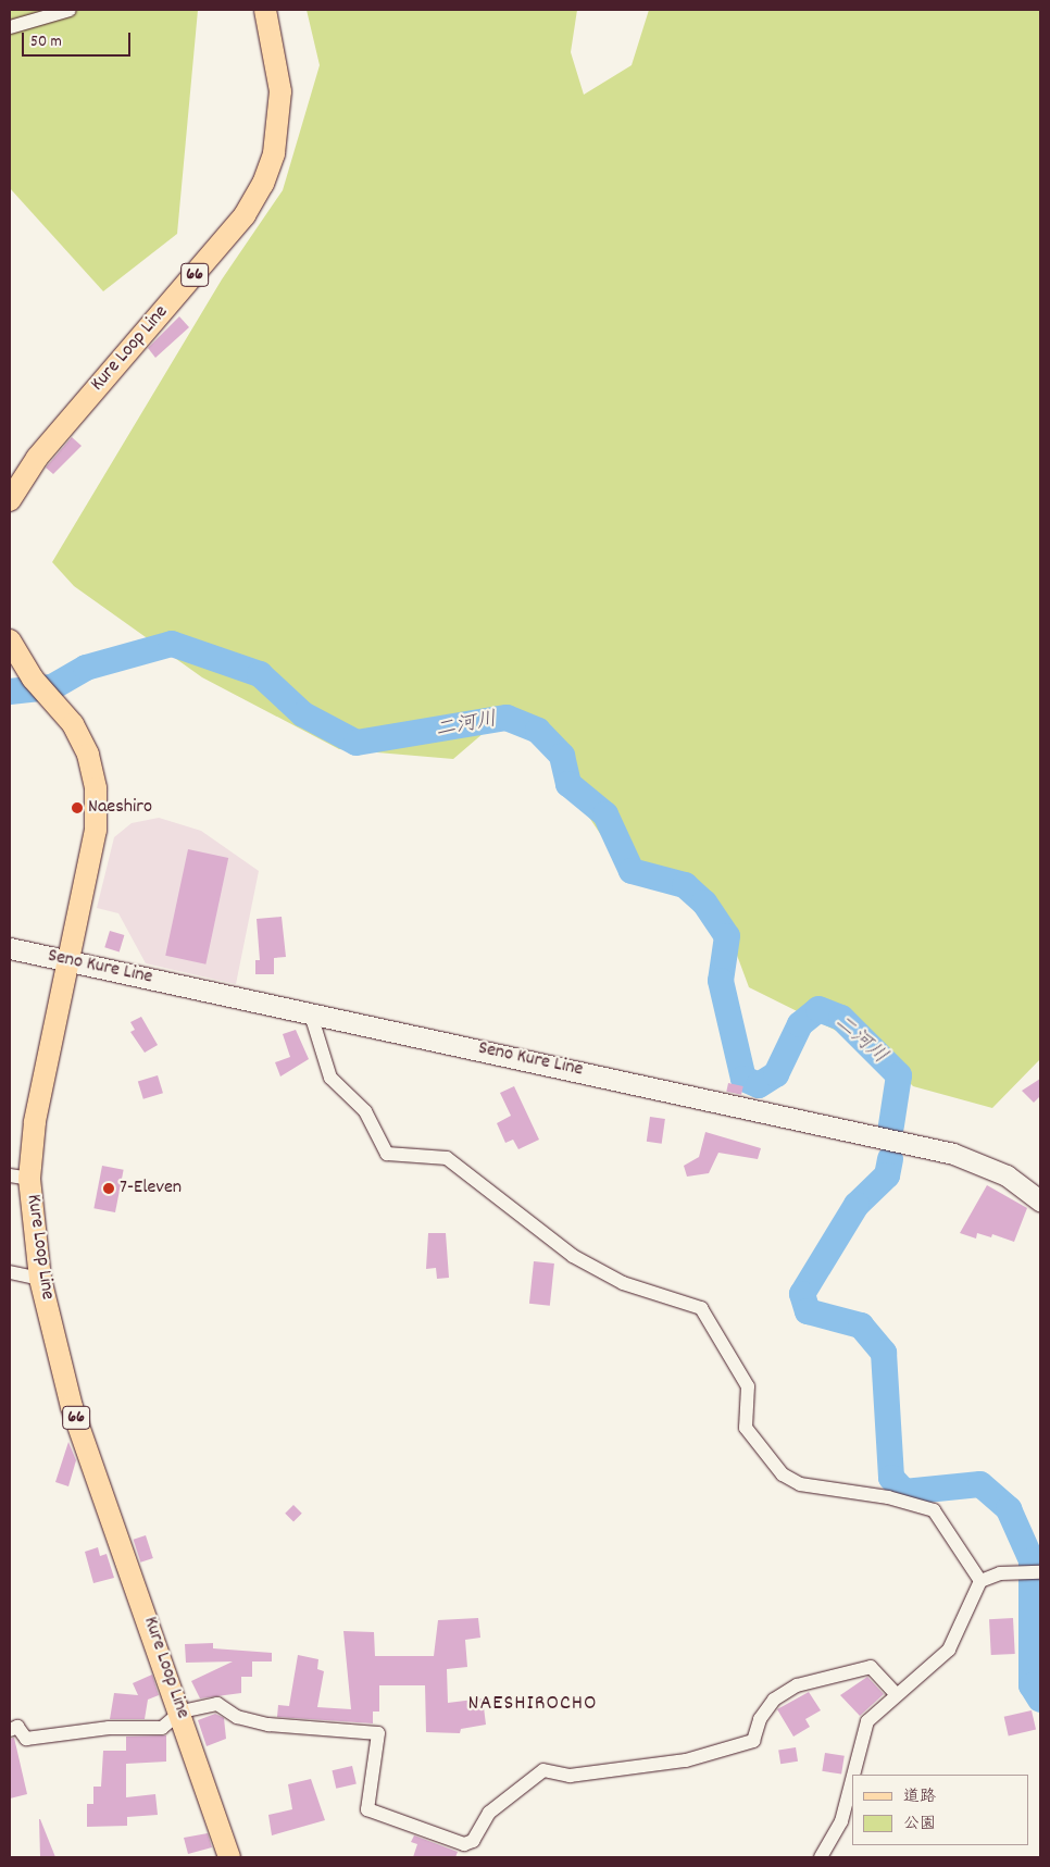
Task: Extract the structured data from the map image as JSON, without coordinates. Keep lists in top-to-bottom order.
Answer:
{
  "streets": {
    "main road": ["66", "Kure Loop Line", "Seno Kure Line"]
  },
  "crossings": [
    ["Kure Loop Line", "Seno Kure Line"]
  ],
  "districts": ["NAESHIROCHO"],
  "water": ["二河川"],
  "places": ["Naeshiro", "7-Eleven"],
  "legend": ["道路", "公園"],
  "scale_bar": "50 m"
}
